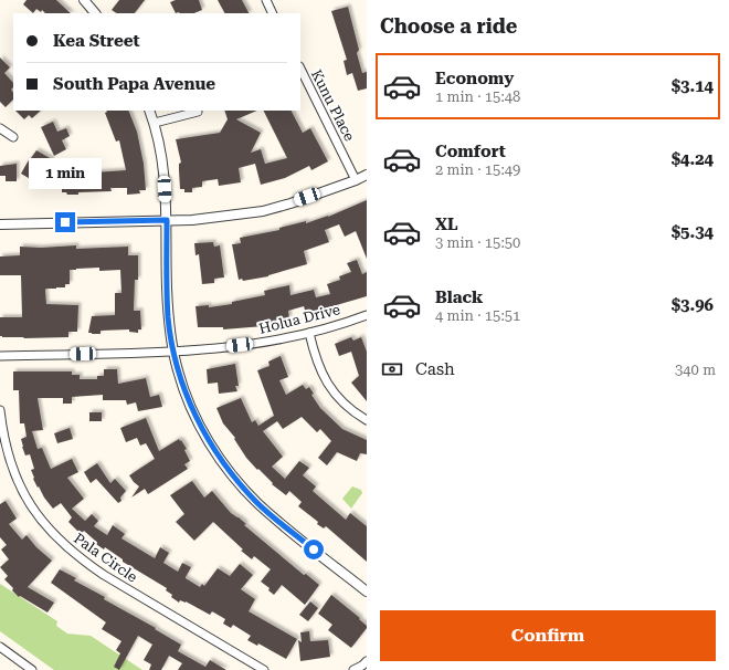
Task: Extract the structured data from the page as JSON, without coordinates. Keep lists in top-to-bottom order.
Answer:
{
  "streets": {
    "street": ["Kunu Place", "Holua Drive", "Pala Circle"]
  },
  "page": {
    "heading": "Choose a ride",
    "banner": ["Kea Street", "South Papa Avenue"],
    "list": [
      {
        "name": "Economy",
        "note": "1 min · 15:48",
        "value": "$3.14"
      },
      {
        "name": "Comfort",
        "note": "2 min · 15:49",
        "value": "$4.24"
      },
      {
        "name": "XL",
        "note": "3 min · 15:50",
        "value": "$5.34"
      },
      {
        "name": "Black",
        "note": "4 min · 15:51",
        "value": "$3.96"
      }
    ],
    "bubble": "1 min",
    "pay": ["Cash", "340 m"],
    "buttons": "Confirm"
  }
}
